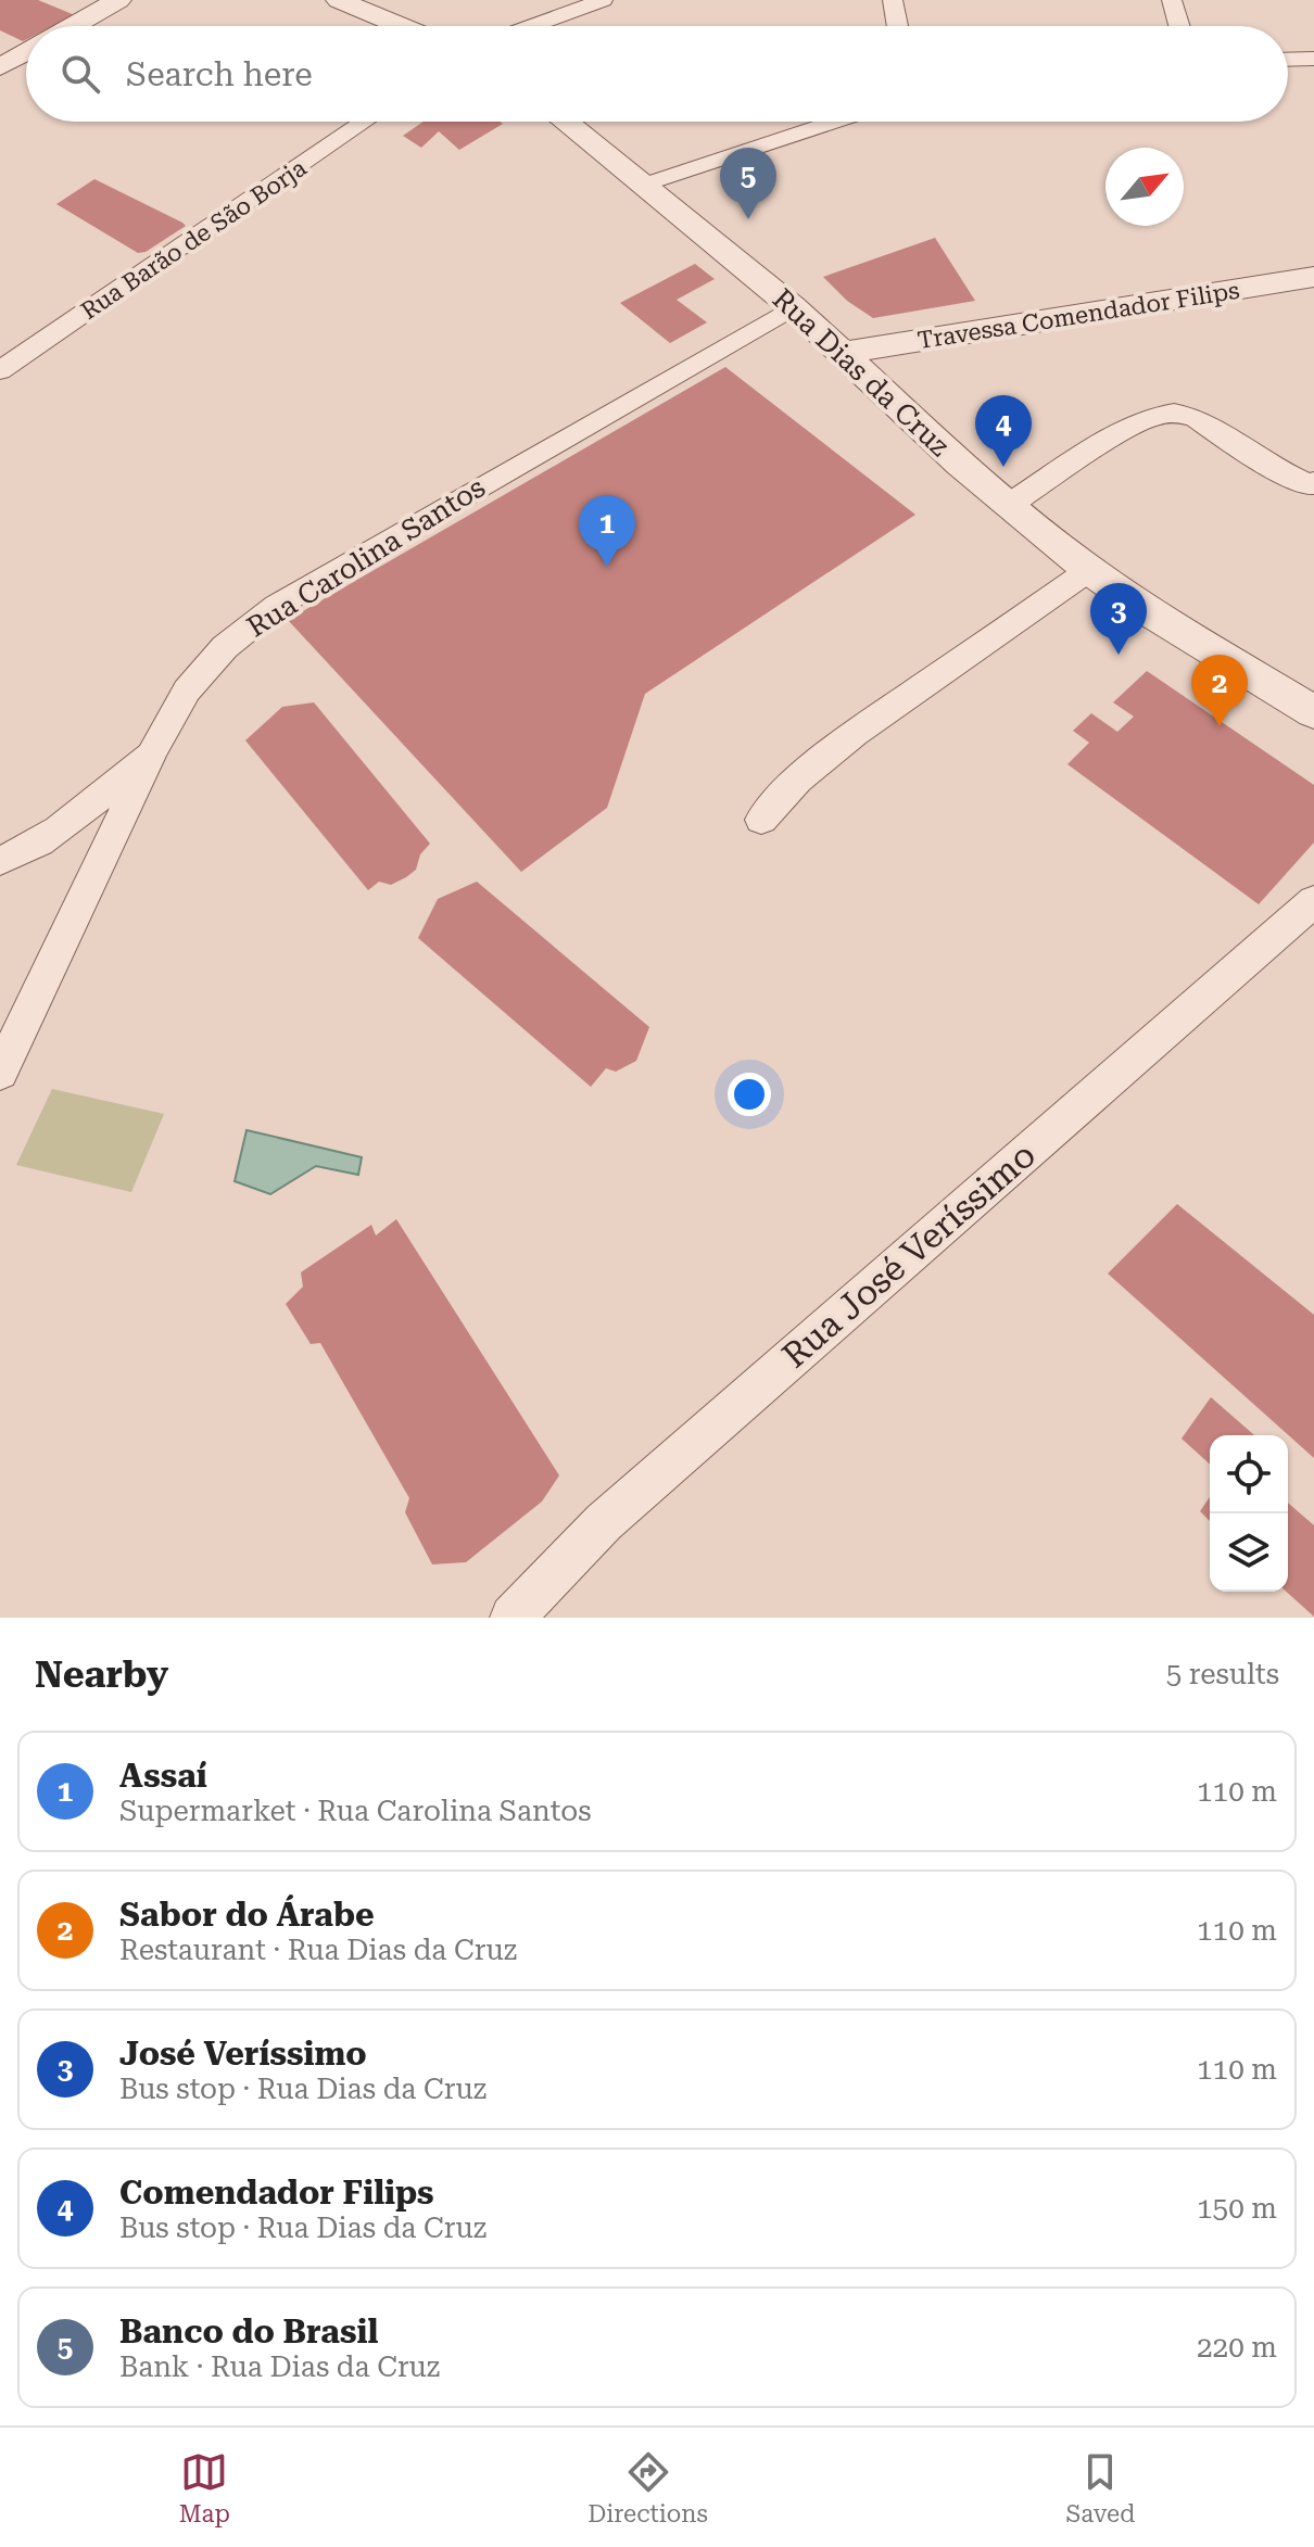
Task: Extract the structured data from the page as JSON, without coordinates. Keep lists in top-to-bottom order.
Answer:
{
  "streets": {
    "street": [
      "Rua Barão de São Borja",
      "Travessa Comendador Filips",
      "Rua Dias da Cruz",
      "Rua Carolina Santos",
      "Rua José Veríssimo"
    ]
  },
  "crossings": [
    ["Travessa Comendador Filips", "Rua Dias da Cruz"],
    ["Rua Dias da Cruz", "Rua Carolina Santos"]
  ],
  "north": "top right",
  "page": {
    "search": "Search here",
    "pins": [
      "5",
      "4",
      "1",
      "3",
      "2"
    ],
    "heading": ["Nearby", "5 results"],
    "list": [
      {
        "mark": "1",
        "name": "Assaí",
        "note": "Supermarket · Rua Carolina Santos",
        "value": "110 m"
      },
      {
        "mark": "2",
        "name": "Sabor do Árabe",
        "note": "Restaurant · Rua Dias da Cruz",
        "value": "110 m"
      },
      {
        "mark": "3",
        "name": "José Veríssimo",
        "note": "Bus stop · Rua Dias da Cruz",
        "value": "110 m"
      },
      {
        "mark": "4",
        "name": "Comendador Filips",
        "note": "Bus stop · Rua Dias da Cruz",
        "value": "150 m"
      },
      {
        "mark": "5",
        "name": "Banco do Brasil",
        "note": "Bank · Rua Dias da Cruz",
        "value": "220 m"
      }
    ],
    "nav": ["Map", "Directions", "Saved"]
  }
}
